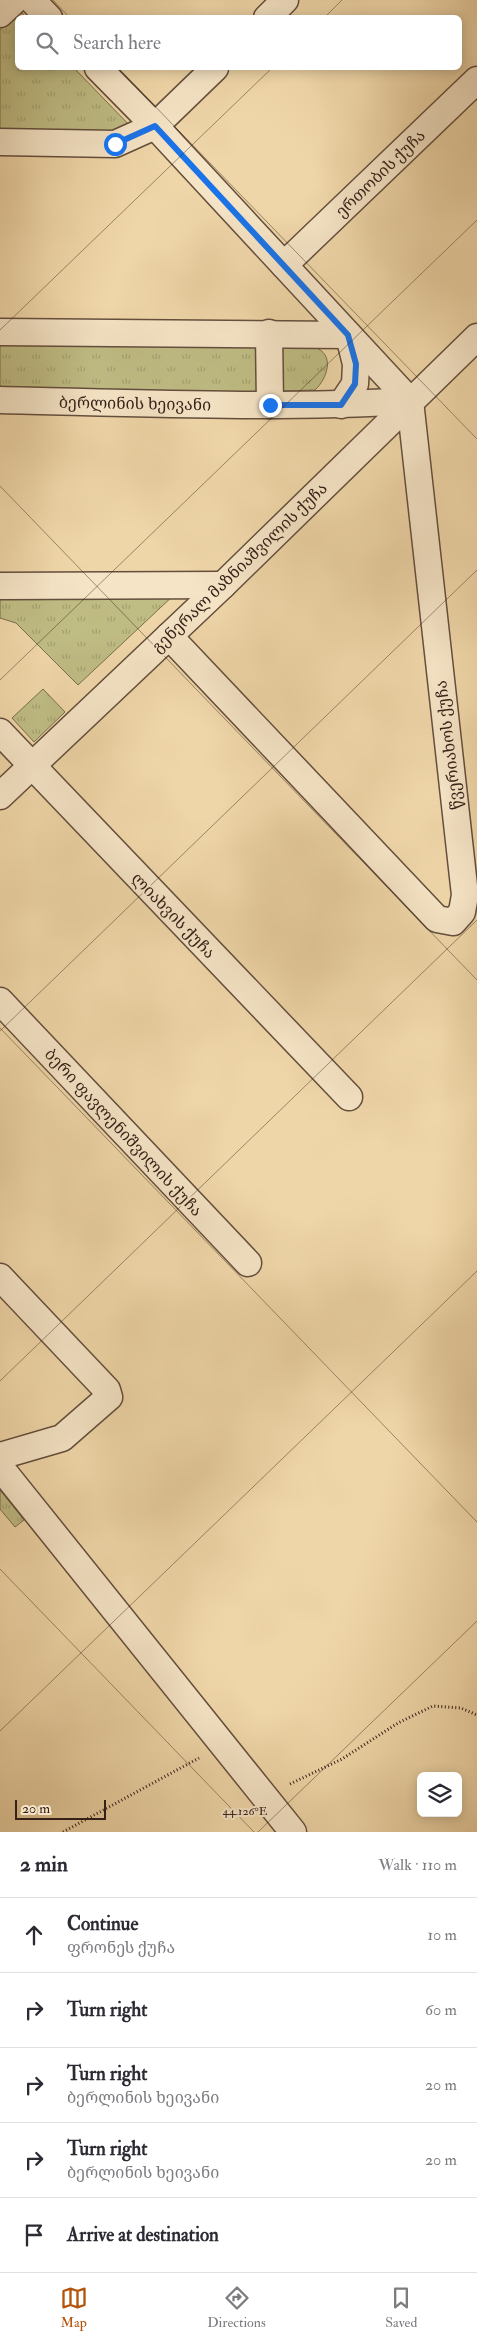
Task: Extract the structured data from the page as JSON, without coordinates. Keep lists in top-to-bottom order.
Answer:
{
  "streets": {
    "street": [
      "ერთობის ქუჩა",
      "ბერლინის ხეივანი",
      "გენერალ მაზნიაშვილის ქუჩა",
      "წვერიახოს ქუჩა",
      "ლიახვის ქუჩა",
      "ბერი ფავლენიშვილის ქუჩა"
    ]
  },
  "crossings": [
    ["ბერლინის ხეივანი", "გენერალ მაზნიაშვილის ქუჩა"],
    ["ბერლინის ხეივანი", "წვერიახოს ქუჩა"],
    ["გენერალ მაზნიაშვილის ქუჩა", "წვერიახოს ქუჩა"],
    ["გენერალ მაზნიაშვილის ქუჩა", "ლიახვის ქუჩა"]
  ],
  "scale_bar": "20 m",
  "page": {
    "search": "Search here",
    "scale": "20 m",
    "heading": ["2 min", "Walk · 110 m"],
    "list": [
      ["Continue", "ფრონეს ქუჩა", "10 m"],
      ["Turn right", "60 m"],
      ["Turn right", "ბერლინის ხეივანი", "20 m"],
      ["Turn right", "ბერლინის ხეივანი", "20 m"],
      "Arrive at destination"
    ],
    "nav": ["Map", "Directions", "Saved"]
  },
  "coordinates": ["44.126°E"]
}
